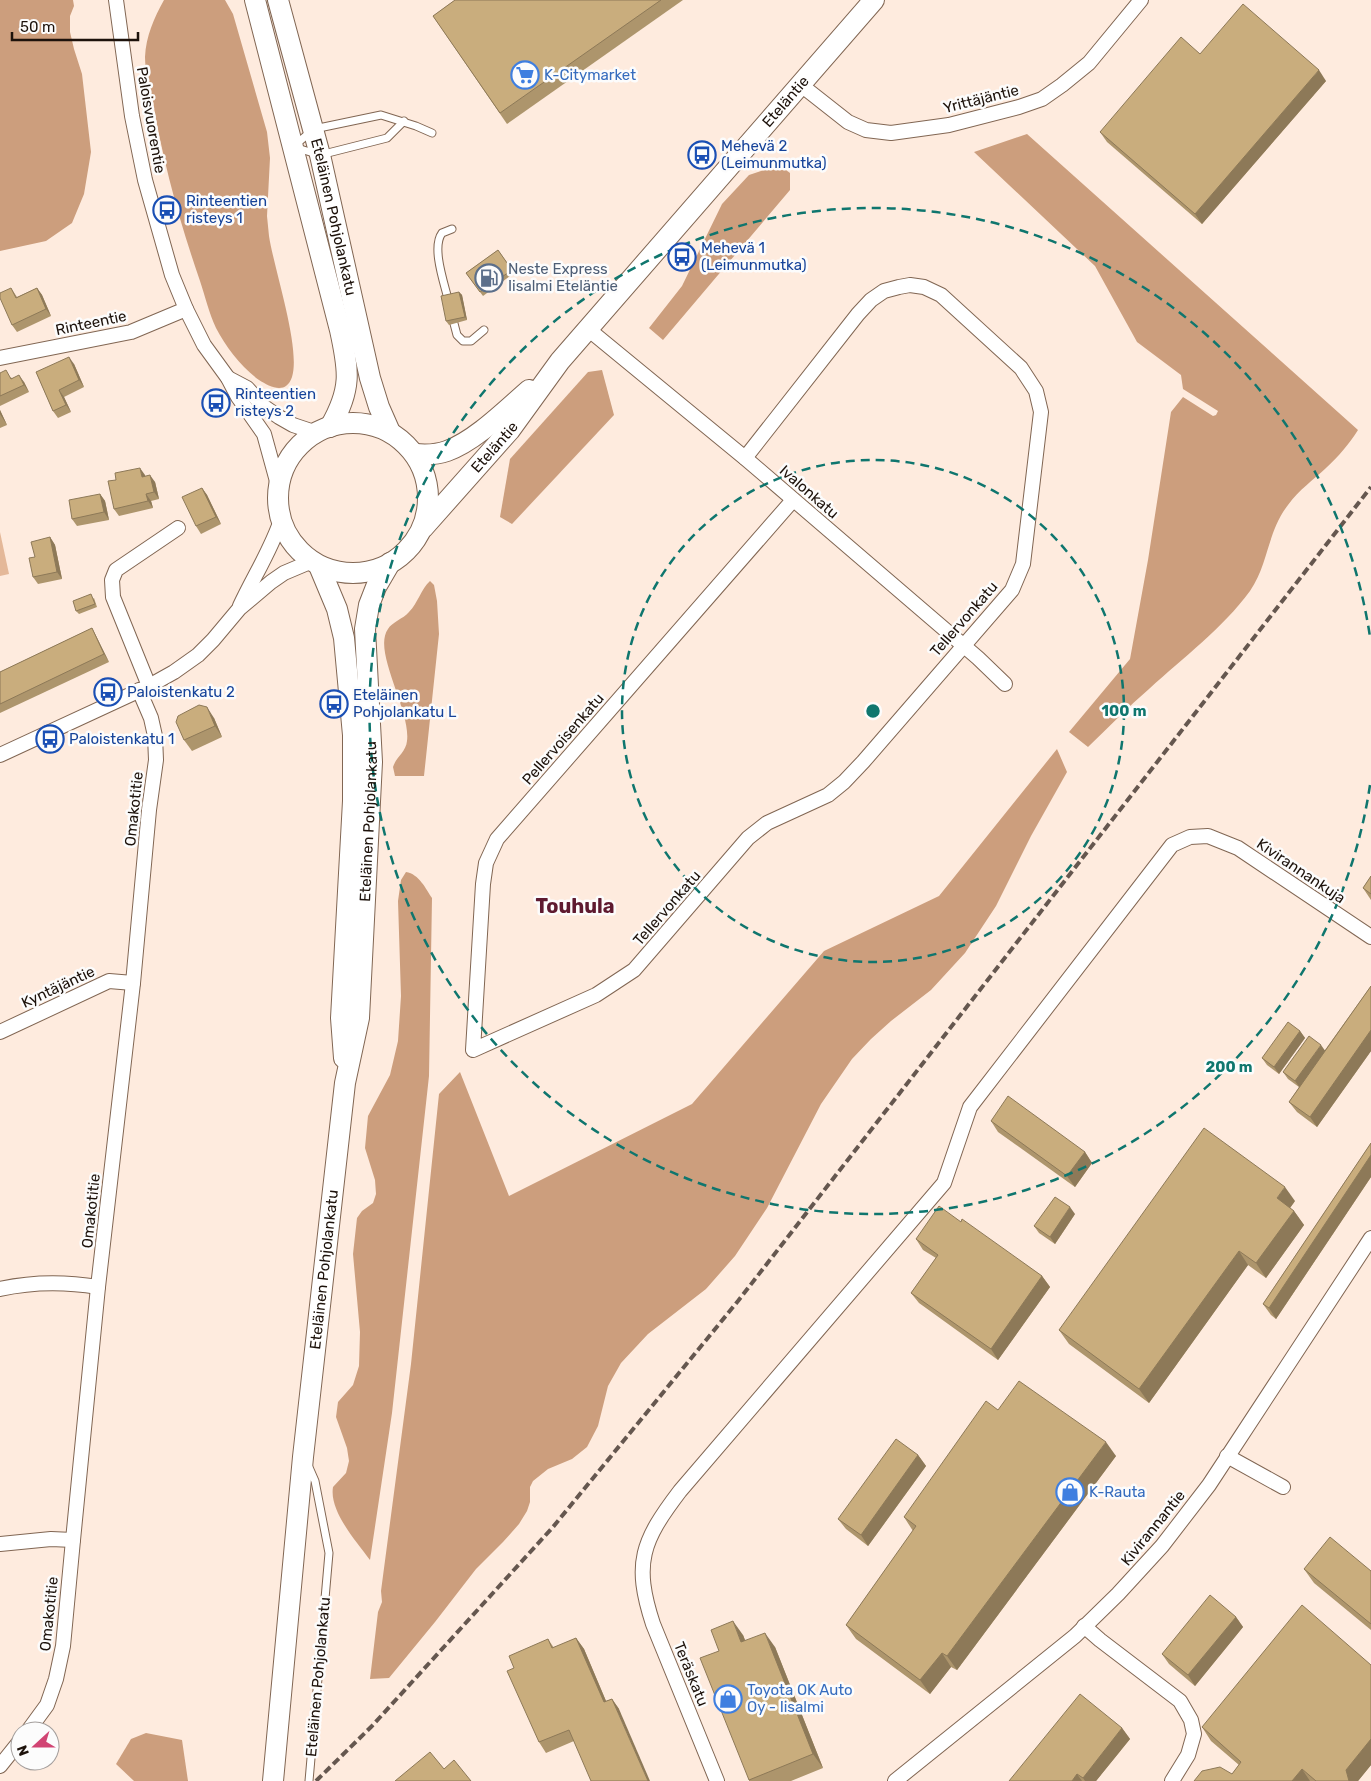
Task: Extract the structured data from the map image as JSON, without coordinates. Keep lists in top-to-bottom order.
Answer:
{
  "streets": {
    "main road": ["Eteläntie", "Eteläinen Pohjolankatu"],
    "street": [
      "Yrittäjäntie",
      "Paloisvuorentie",
      "Rinteentie",
      "Ivalonkatu",
      "Tellervonkatu",
      "Pellervoisenkatu",
      "Omakotitie",
      "Kivirannankuja",
      "Kyntäjäntie",
      "Kivirannantie",
      "Teräskatu"
    ]
  },
  "crossings": [
    ["Yrittäjäntie", "Eteläntie"],
    ["Eteläntie", "Paloisvuorentie"],
    ["Eteläntie", "Eteläinen Pohjolankatu"],
    ["Eteläntie", "Ivalonkatu"],
    ["Paloisvuorentie", "Eteläinen Pohjolankatu"],
    ["Paloisvuorentie", "Rinteentie"],
    ["Ivalonkatu", "Tellervonkatu"],
    ["Ivalonkatu", "Pellervoisenkatu"],
    ["Tellervonkatu", "Pellervoisenkatu"],
    ["Omakotitie", "Kyntäjäntie"],
    ["Kivirannankuja", "Teräskatu"]
  ],
  "districts": ["Touhula"],
  "places": {
    "supermarket": ["K-Citymarket"],
    "bus stop": [
      "Mehevä 2 (Leimunmutka)",
      "Rinteentien risteys 1",
      "Mehevä 1 (Leimunmutka)",
      "Rinteentien risteys 2",
      "Paloistenkatu 2",
      "Eteläinen Pohjolankatu L",
      "Paloistenkatu 1"
    ],
    "fuel station": ["Neste Express Iisalmi Eteläntie"],
    "shop": ["K-Rauta", "Toyota OK Auto Oy - Iisalmi"]
  },
  "scale_bar": "50 m",
  "north": "left",
  "rings": ["100 m", "200 m"]
}
